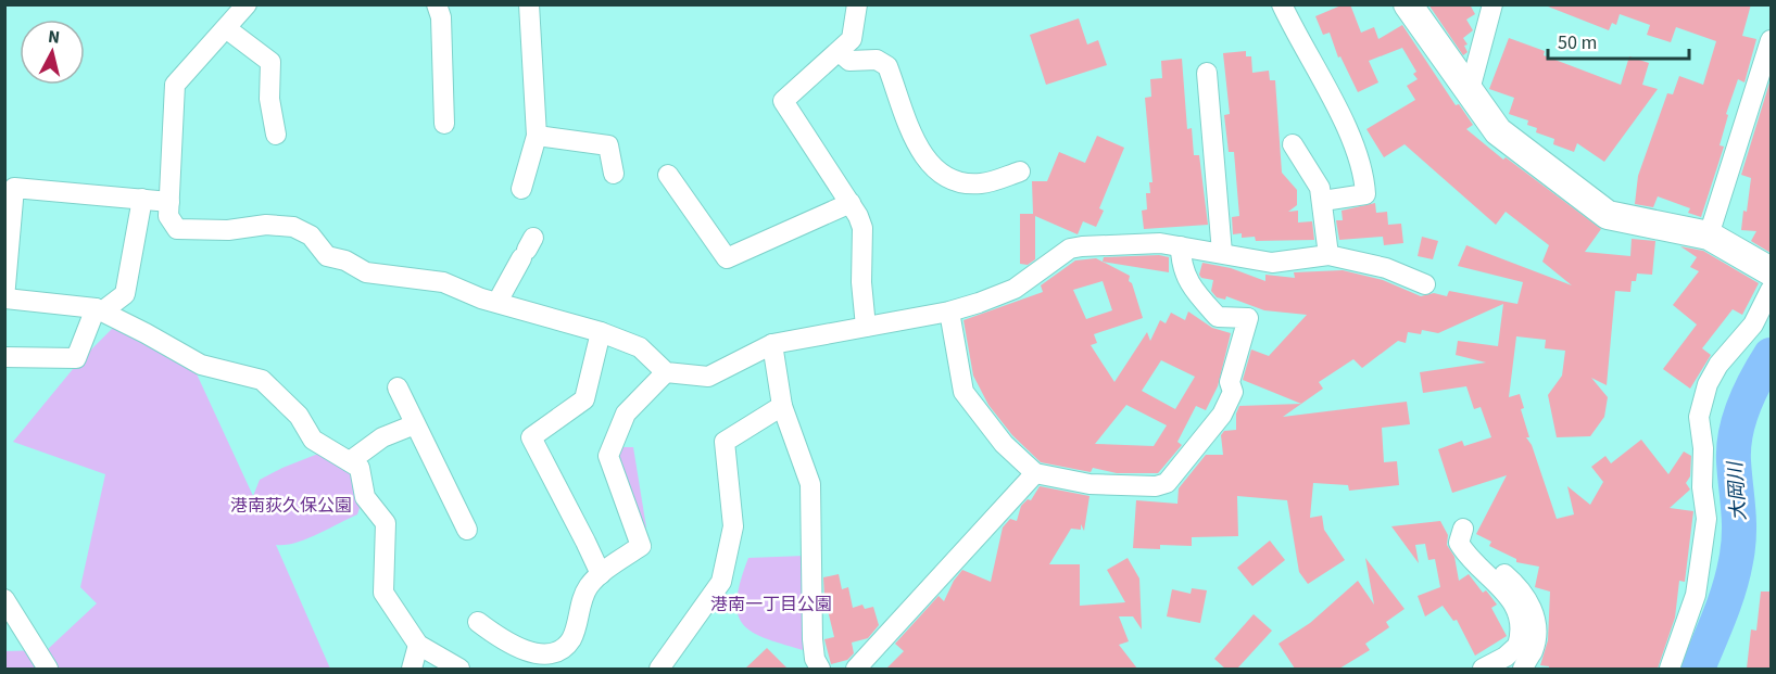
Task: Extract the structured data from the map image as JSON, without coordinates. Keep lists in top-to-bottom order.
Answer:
{
  "water": ["大岡川"],
  "parks": ["港南荻久保公園", "港南一丁目公園"],
  "scale_bar": "50 m",
  "north": "top"
}
